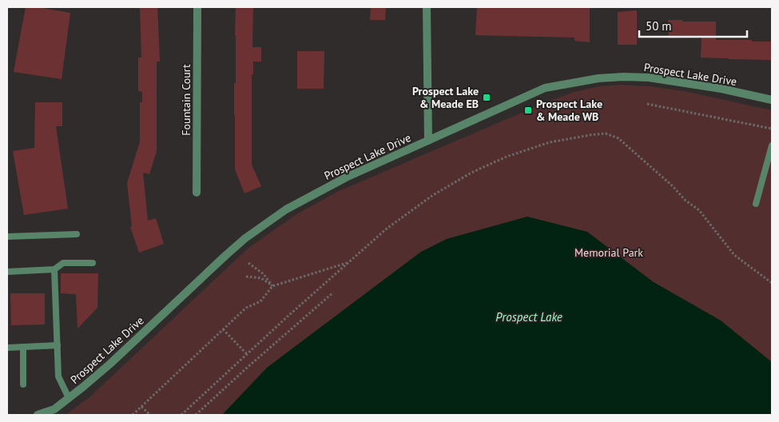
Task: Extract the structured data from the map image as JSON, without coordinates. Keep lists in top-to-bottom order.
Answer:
{
  "streets": {
    "street": ["Prospect Lake Drive", "Fountain Court"]
  },
  "water": ["Prospect Lake"],
  "parks": ["Memorial Park"],
  "places": {
    "transit": ["Prospect Lake & Meade EB", "Prospect Lake & Meade WB"]
  },
  "scale_bar": "50 m"
}
